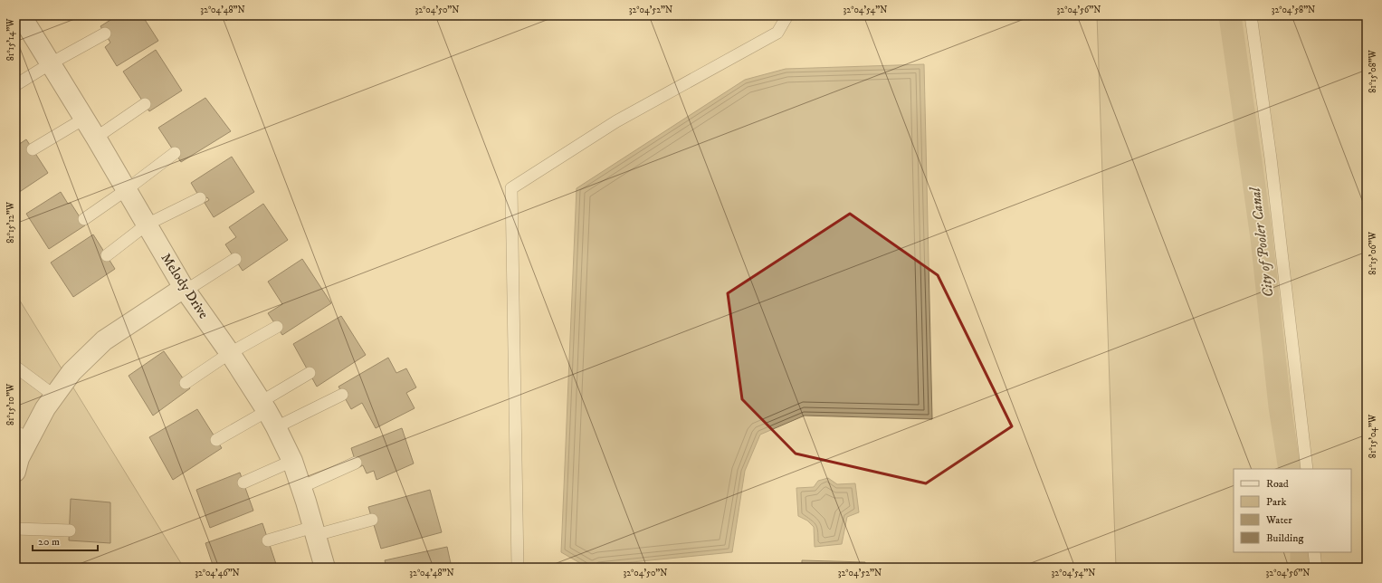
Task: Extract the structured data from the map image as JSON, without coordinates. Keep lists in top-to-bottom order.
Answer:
{
  "streets": {
    "street": ["Melody Drive"]
  },
  "water": ["City of Pooler Canal"],
  "legend": [
    "Road",
    "Park",
    "Water",
    "Building"
  ],
  "scale_bar": "20 m",
  "coordinates": [
    "32°04'48\"N",
    "32°04'50\"N",
    "32°04'52\"N",
    "32°04'54\"N",
    "32°04'56\"N",
    "32°04'58\"N",
    "81°15'14\"W",
    "81°15'08\"W",
    "81°15'12\"W",
    "81°15'06\"W",
    "81°15'10\"W",
    "81°15'04\"W",
    "32°04'46\"N"
  ]
}
